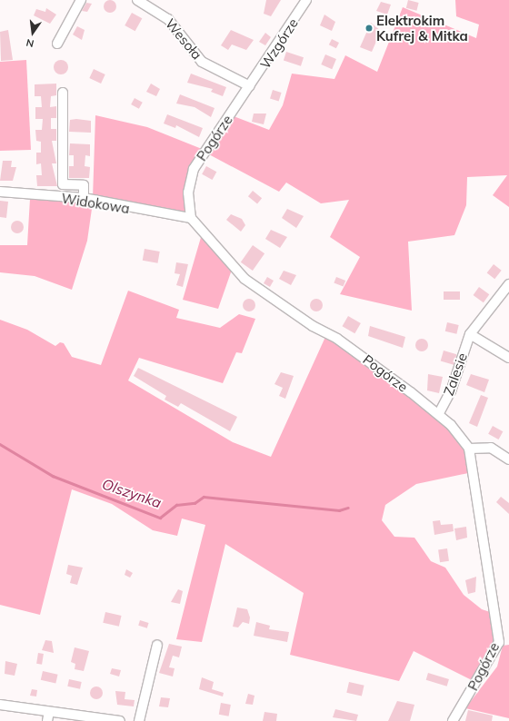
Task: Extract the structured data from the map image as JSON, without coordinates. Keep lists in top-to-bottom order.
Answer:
{
  "streets": {
    "street": [
      "Wesoła",
      "Wzgórze",
      "Pogórze",
      "Widokowa",
      "Zalesie"
    ]
  },
  "crossings": [
    ["Wesoła", "Wzgórze"],
    ["Wesoła", "Pogórze"],
    ["Wzgórze", "Pogórze"],
    ["Pogórze", "Widokowa"],
    ["Pogórze", "Zalesie"]
  ],
  "water": ["Olszynka"],
  "places": ["Elektrokim Kufrej & Mitka"],
  "north": "bottom"
}
